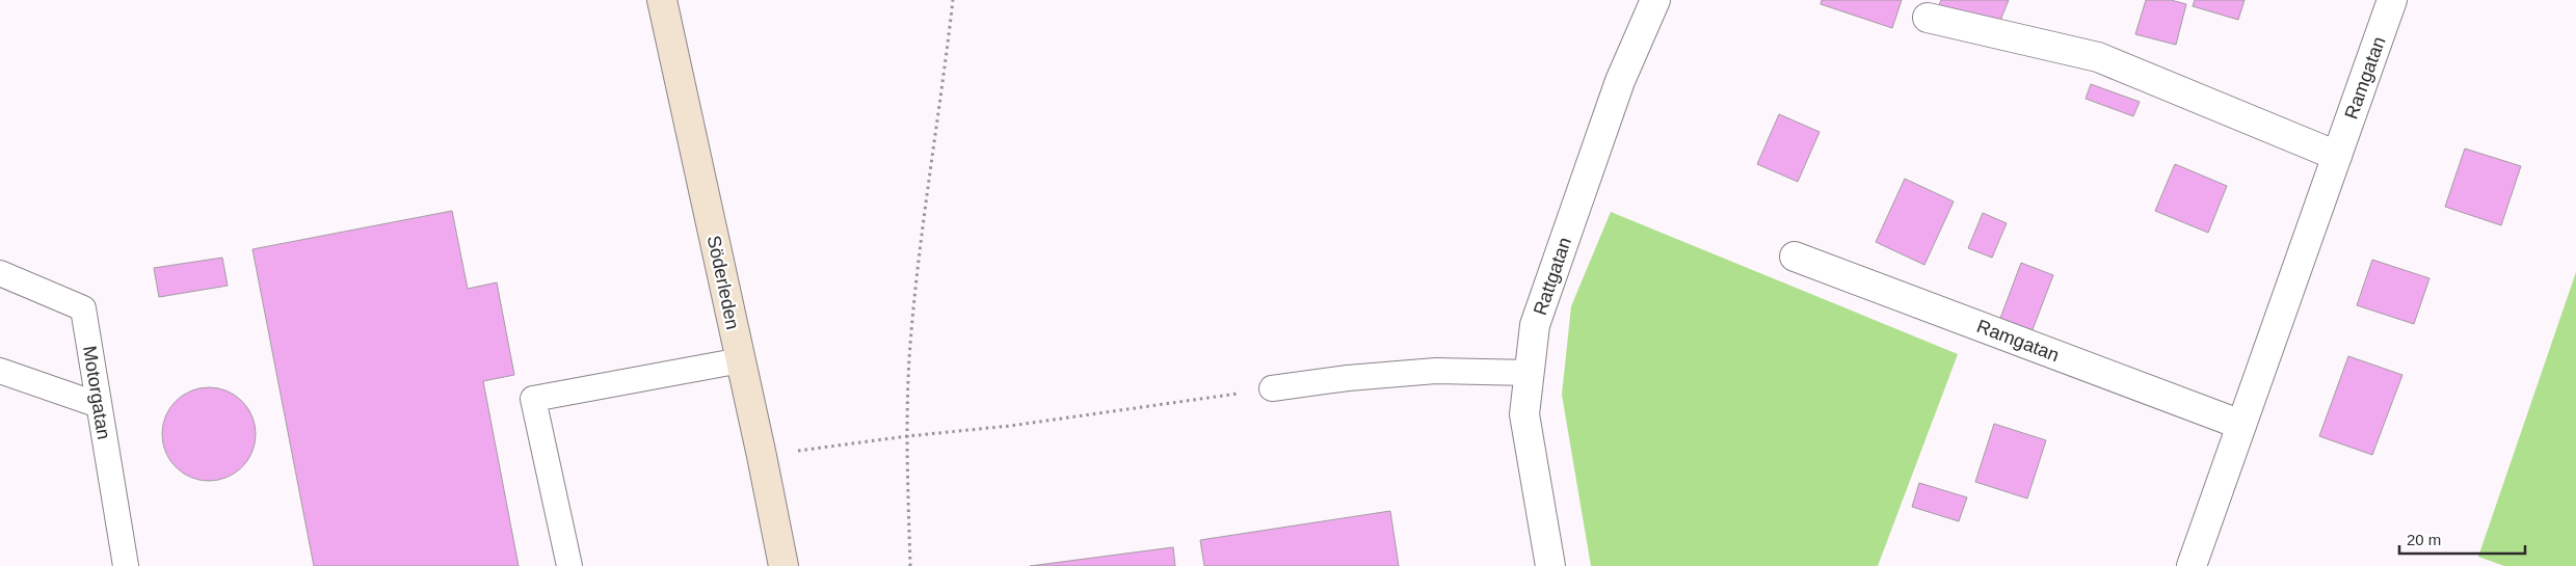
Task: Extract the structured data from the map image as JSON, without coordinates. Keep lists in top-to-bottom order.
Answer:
{
  "streets": {
    "street": ["Ramgatan", "Rattgatan", "Söderleden"],
    "lane": ["Motorgatan"]
  },
  "scale_bar": "20 m"
}
